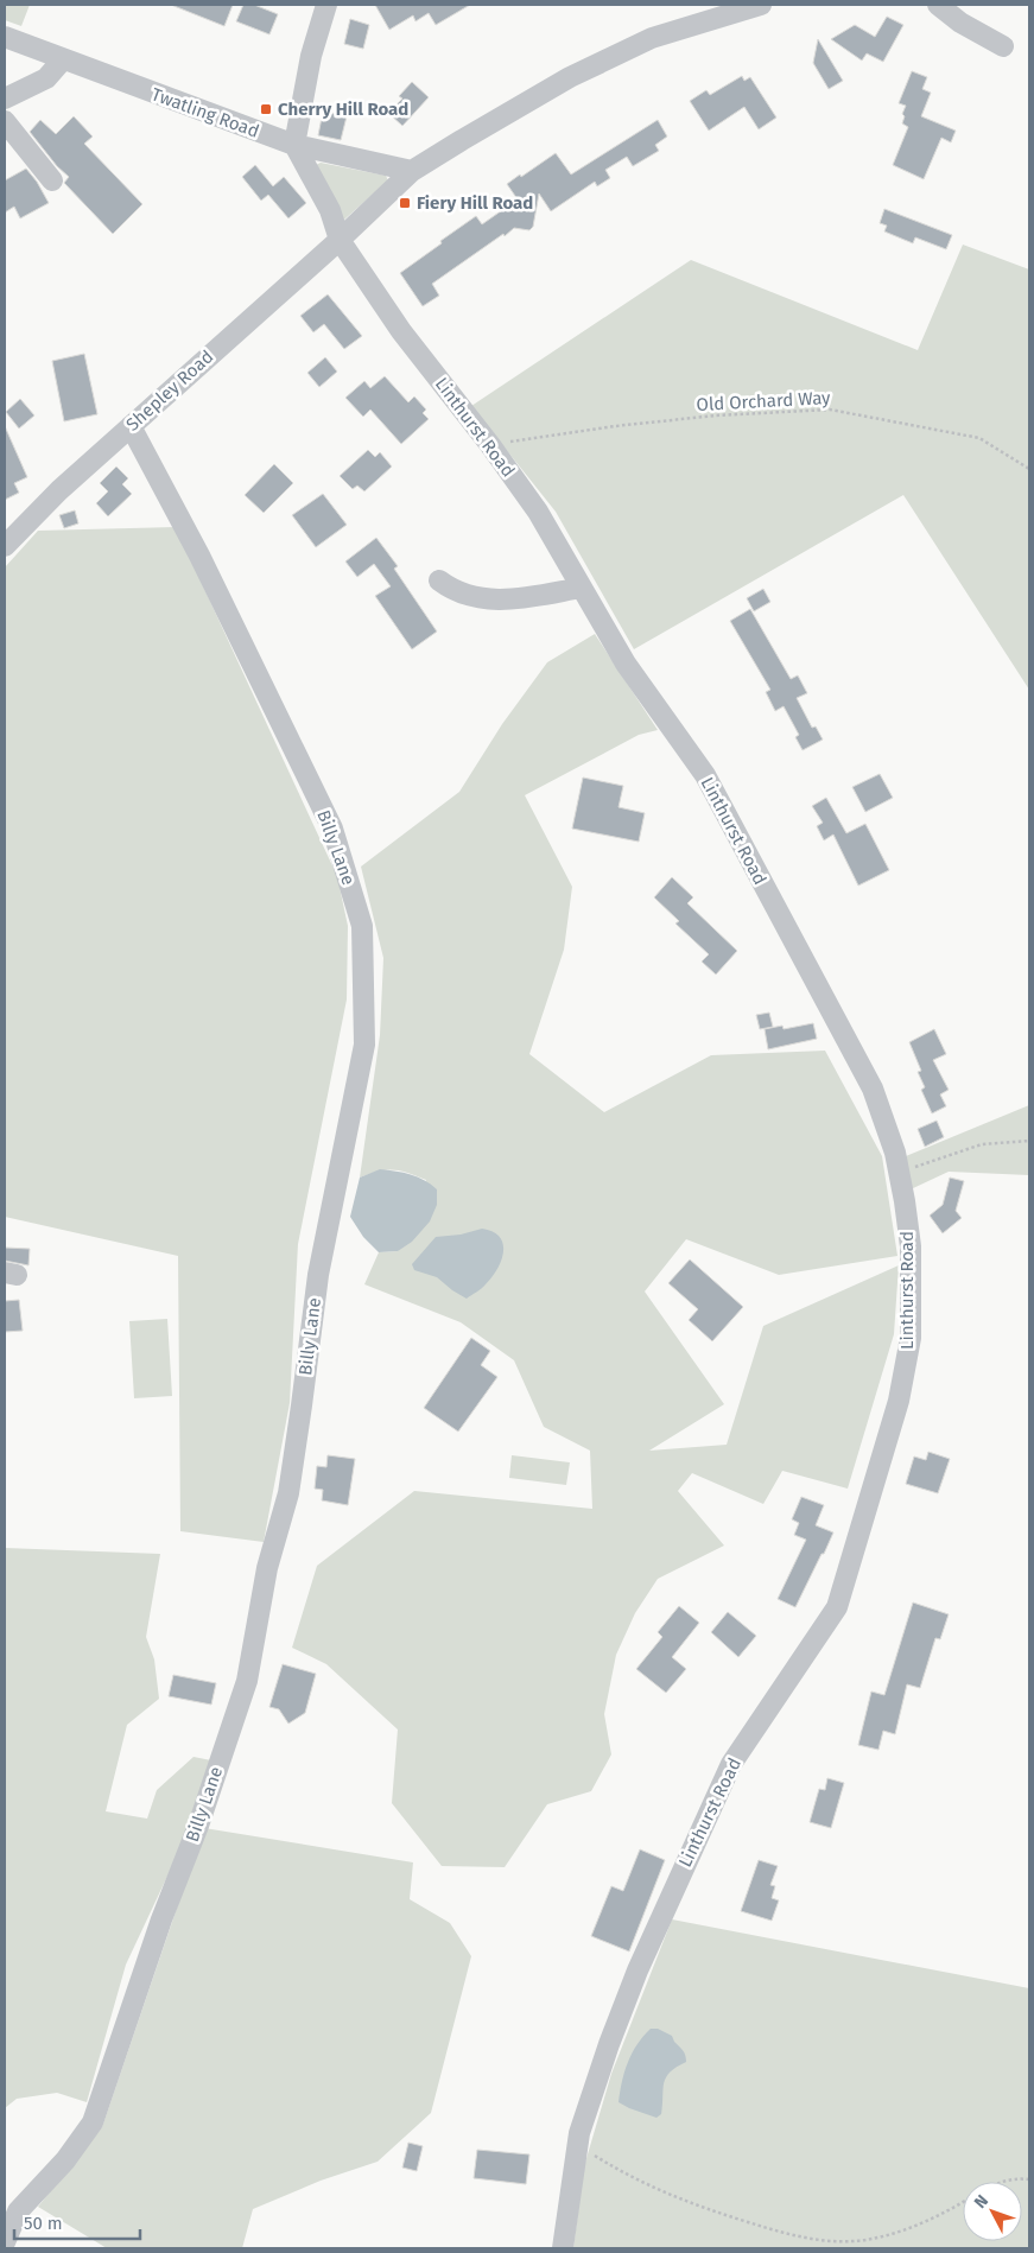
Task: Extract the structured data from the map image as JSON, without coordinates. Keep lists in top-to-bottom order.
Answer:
{
  "streets": {
    "street": [
      "Twatling Road",
      "Shepley Road",
      "Linthurst Road",
      "Billy Lane"
    ],
    "path": ["Old Orchard Way"]
  },
  "crossings": [
    ["Twatling Road", "Linthurst Road"],
    ["Shepley Road", "Linthurst Road"],
    ["Shepley Road", "Billy Lane"],
    ["Old Orchard Way", "Linthurst Road"]
  ],
  "places": {
    "transit": ["Cherry Hill Road", "Fiery Hill Road"]
  },
  "scale_bar": "50 m",
  "north": "top left"
}
